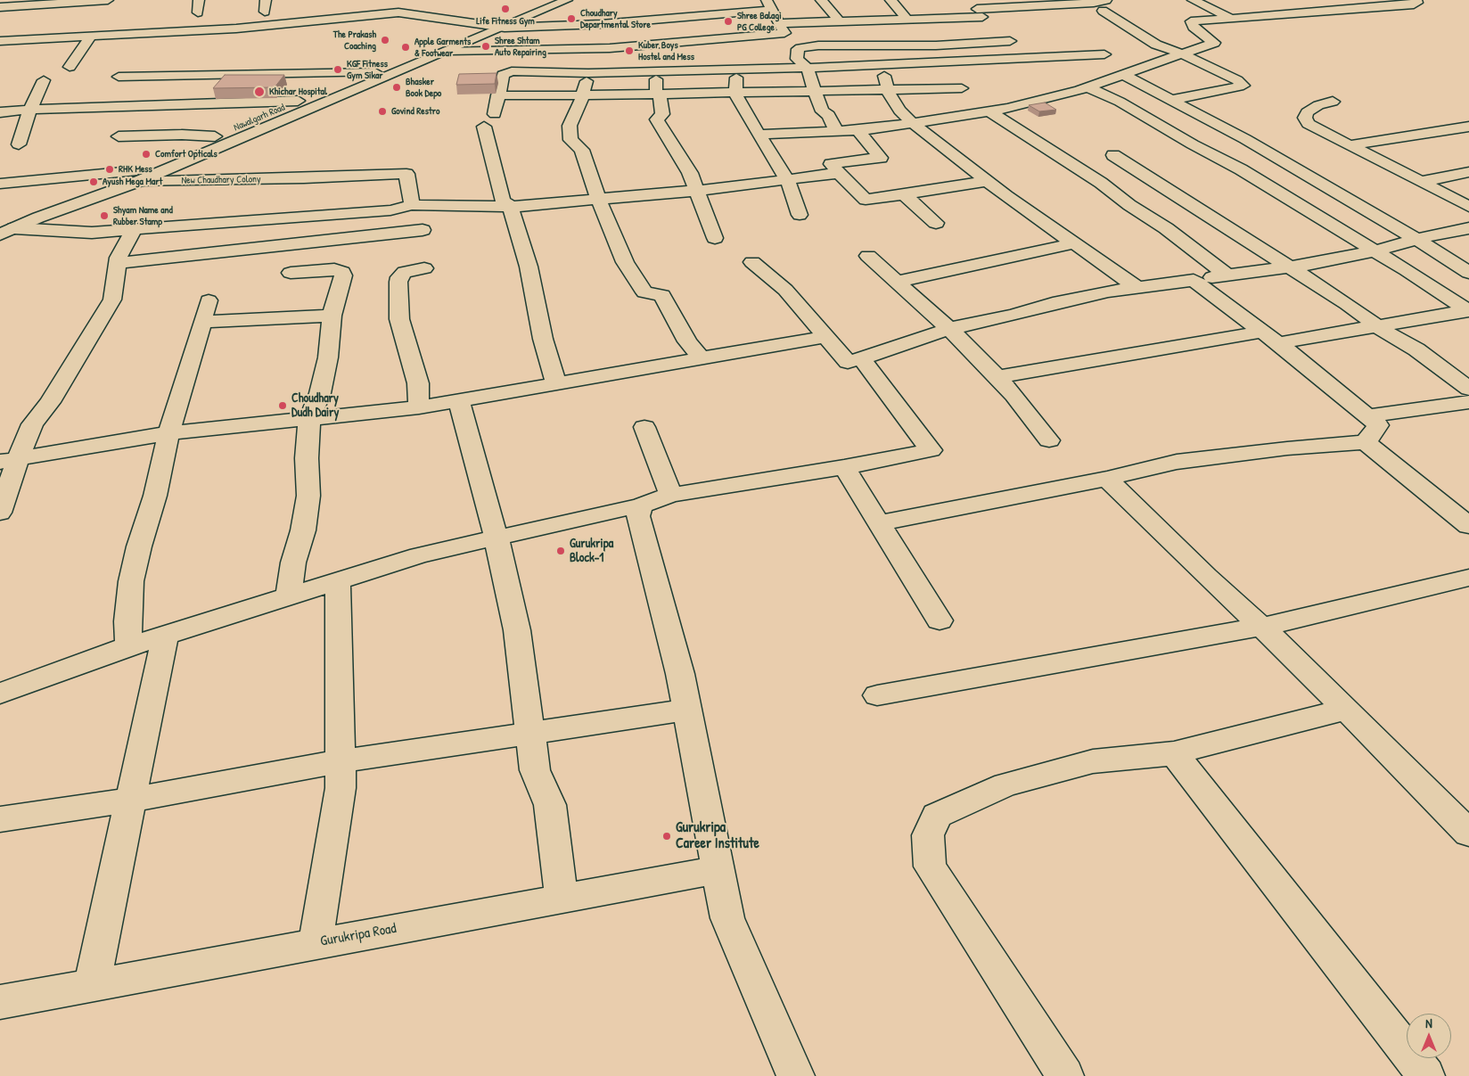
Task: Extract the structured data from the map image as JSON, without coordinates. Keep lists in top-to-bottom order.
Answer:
{
  "streets": {
    "street": ["Nawalgarh Road", "New Chaudhary Colony", "Gurukripa Road"]
  },
  "crossings": [
    ["Nawalgarh Road", "New Chaudhary Colony"]
  ],
  "places": [
    "Life Fitness Gym",
    "Choudhary Departmental Store",
    "Shree Balagi PG College",
    "The Prakash Coaching",
    "Shree Shtam Auto Repairing",
    "Apple Garments & Footwear",
    "Kuber Boys Hostel and Mess",
    "KGF Fitness Gym Sikar",
    "Bhasker Book Depo",
    "Khichar Hospital",
    "Govind Restro",
    "Comfort Opticals",
    "RHK Mess",
    "Ayush Mega Mart",
    "Shyam Name and Rubber Stamp",
    "Choudhary Dudh Dairy",
    "Gurukripa Block-1",
    "Gurukripa Career Institute"
  ],
  "north": "top"
}
